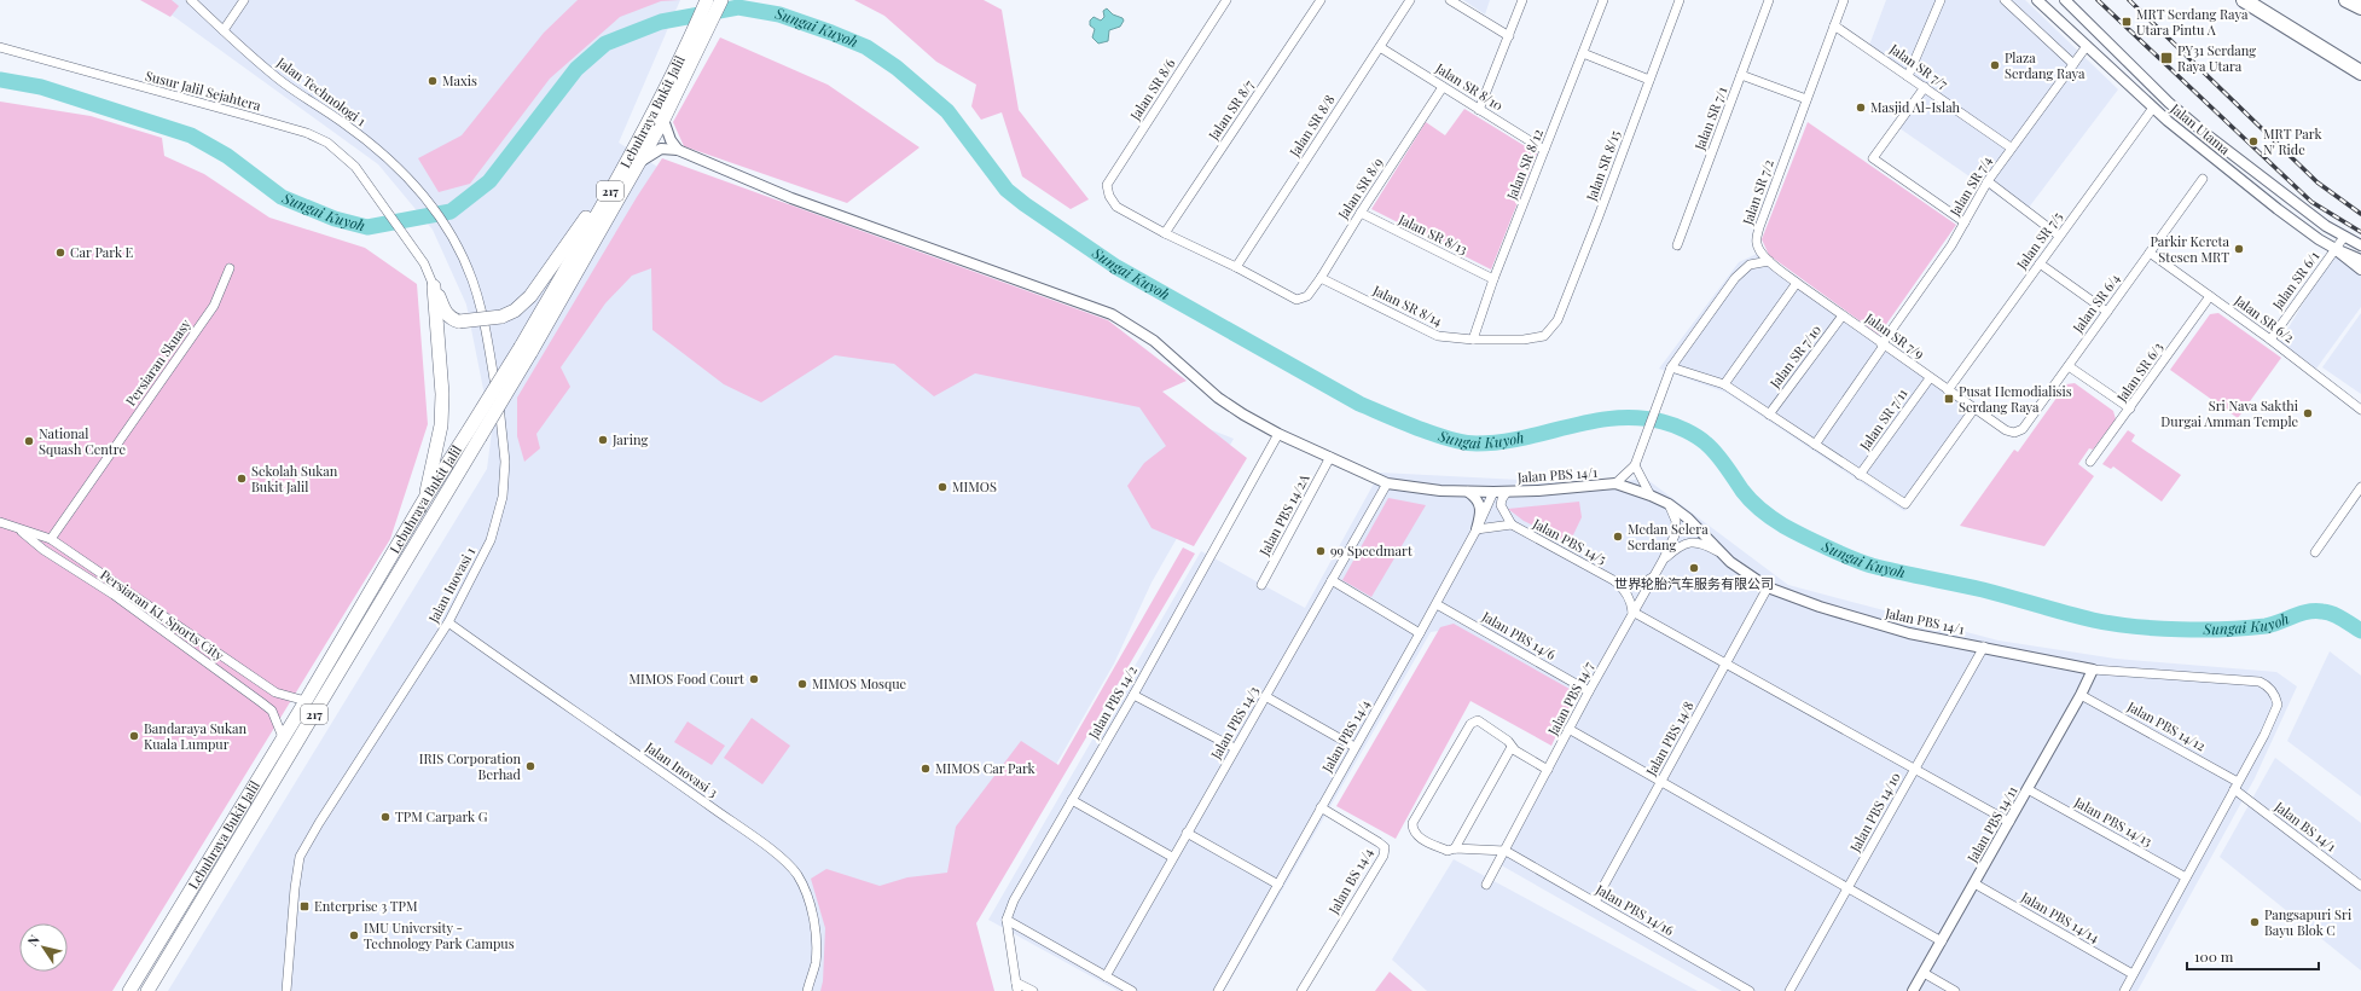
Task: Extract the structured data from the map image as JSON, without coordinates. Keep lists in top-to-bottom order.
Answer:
{
  "streets": {
    "highway": ["Lebuhraya Bukit Jalil", "217"],
    "street": [
      "Jalan SR 7/7",
      "Jalan SR 8/10",
      "Jalan SR 8/6",
      "Susur Jalil Sejahtera",
      "Jalan Technologi 1",
      "Jalan SR 8/7",
      "Jalan SR 7/1",
      "Jalan SR 8/8",
      "Jalan Utama",
      "Jalan SR 8/12",
      "Jalan SR 8/15",
      "Jalan SR 7/4",
      "Jalan SR 8/9",
      "Jalan SR 7/2",
      "Jalan SR 8/13",
      "Jalan SR 7/5",
      "Jalan SR 6/1",
      "Jalan SR 6/4",
      "Jalan SR 8/14",
      "Jalan SR 6/2",
      "Jalan SR 7/9",
      "Jalan SR 7/10",
      "Persiaran Skuasy",
      "Jalan SR 6/3",
      "Jalan SR 7/11",
      "Jalan PBS 14/1",
      "Jalan PBS 14/2A",
      "Jalan PBS 14/5",
      "Jalan Inovasi 1",
      "Persiaran KL Sports City",
      "Jalan PBS 14/6",
      "Jalan PBS 14/7",
      "Jalan PBS 14/2",
      "Jalan PBS 14/3",
      "Jalan PBS 14/12",
      "Jalan PBS 14/4",
      "Jalan PBS 14/8",
      "Jalan Inovasi 3",
      "Jalan PBS 14/10",
      "Jalan PBS 14/13",
      "Jalan PBS 14/11",
      "Jalan BS 14/1",
      "Jalan BS 14/4",
      "Jalan PBS 14/16",
      "Jalan PBS 14/14"
    ]
  },
  "crossings": [
    ["Jalan SR 7/7", "Jalan SR 7/4"],
    ["Jalan SR 7/7", "Jalan SR 7/2"],
    ["Jalan SR 8/10", "Jalan SR 8/8"],
    ["Jalan SR 8/10", "Jalan SR 8/12"],
    ["Jalan SR 8/10", "Jalan SR 8/9"],
    ["Jalan SR 8/6", "Jalan SR 8/7"],
    ["Jalan Technologi 1", "Jalan Inovasi 1"],
    ["Lebuhraya Bukit Jalil", "Persiaran KL Sports City"],
    ["Jalan SR 8/8", "Jalan SR 8/9"],
    ["Jalan Utama", "Jalan SR 7/4"],
    ["Jalan Utama", "Jalan SR 7/5"],
    ["Jalan Utama", "Jalan SR 6/1"],
    ["Jalan SR 8/12", "Jalan SR 8/13"],
    ["Jalan SR 8/12", "Jalan SR 8/14"],
    ["Jalan SR 8/15", "Jalan SR 8/14"],
    ["Jalan SR 7/4", "Jalan SR 7/9"],
    ["Jalan SR 8/9", "Jalan SR 8/13"],
    ["Jalan SR 8/9", "Jalan SR 8/14"],
    ["Jalan SR 7/2", "Jalan SR 7/9"],
    ["Jalan SR 7/5", "Jalan SR 7/9"],
    ["Jalan SR 6/1", "Jalan SR 6/2"],
    ["Jalan SR 6/4", "Jalan SR 6/2"],
    ["Jalan SR 6/4", "Jalan SR 7/9"],
    ["Jalan SR 6/2", "Jalan SR 6/3"],
    ["Jalan SR 7/9", "Jalan SR 7/10"],
    ["Jalan SR 7/9", "Jalan SR 7/11"],
    ["Persiaran Skuasy", "Persiaran KL Sports City"],
    ["Jalan PBS 14/1", "Jalan PBS 14/2A"],
    ["Jalan PBS 14/1", "Jalan PBS 14/5"],
    ["Jalan PBS 14/1", "Jalan PBS 14/7"],
    ["Jalan PBS 14/1", "Jalan PBS 14/2"],
    ["Jalan PBS 14/1", "Jalan PBS 14/3"],
    ["Jalan PBS 14/1", "Jalan PBS 14/12"],
    ["Jalan PBS 14/1", "Jalan PBS 14/4"],
    ["Jalan PBS 14/1", "Jalan PBS 14/8"],
    ["Jalan PBS 14/1", "Jalan PBS 14/10"],
    ["Jalan PBS 14/1", "Jalan PBS 14/13"],
    ["Jalan PBS 14/1", "Jalan PBS 14/11"],
    ["Jalan PBS 14/1", "Jalan BS 14/1"],
    ["Jalan PBS 14/1", "Jalan PBS 14/14"],
    ["Jalan PBS 14/5", "Jalan PBS 14/4"],
    ["Jalan Inovasi 1", "Jalan Inovasi 3"],
    ["Jalan PBS 14/6", "Jalan PBS 14/7"],
    ["Jalan PBS 14/6", "Jalan PBS 14/4"],
    ["Jalan PBS 14/7", "Jalan PBS 14/16"],
    ["Jalan PBS 14/12", "Jalan PBS 14/11"],
    ["Jalan PBS 14/12", "Jalan BS 14/1"],
    ["Jalan PBS 14/4", "Jalan BS 14/4"],
    ["Jalan PBS 14/8", "Jalan PBS 14/16"],
    ["Jalan PBS 14/13", "Jalan PBS 14/11"],
    ["Jalan PBS 14/11", "Jalan PBS 14/14"]
  ],
  "water": ["Sungai Kuyoh"],
  "places": {
    "transit": [
      "MRT Serdang Raya Utara Pintu A",
      "PY31 Serdang Raya Utara",
      "Pusat Hemodialisis Serdang Raya",
      "Enterprise 3 TPM"
    ],
    "other": [
      "Plaza Serdang Raya",
      "Maxis",
      "Masjid Al-Islah",
      "MRT Park N' Ride",
      "Parkir Kereta Stesen MRT",
      "Car Park E",
      "Sri Nava Sakthi Durgai Amman Temple",
      "Jaring",
      "National Squash Centre",
      "Sekolah Sukan Bukit Jalil",
      "MIMOS",
      "Medan Selera Serdang",
      "99 Speedmart",
      "世界轮胎汽车服务有限公司",
      "MIMOS Food Court",
      "MIMOS Mosque",
      "Bandaraya Sukan Kuala Lumpur",
      "IRIS Corporation Berhad",
      "MIMOS Car Park",
      "TPM Carpark G",
      "Pangsapuri Sri Bayu Blok C",
      "IMU University - Technology Park Campus"
    ]
  },
  "scale_bar": "100 m",
  "north": "top left"
}
